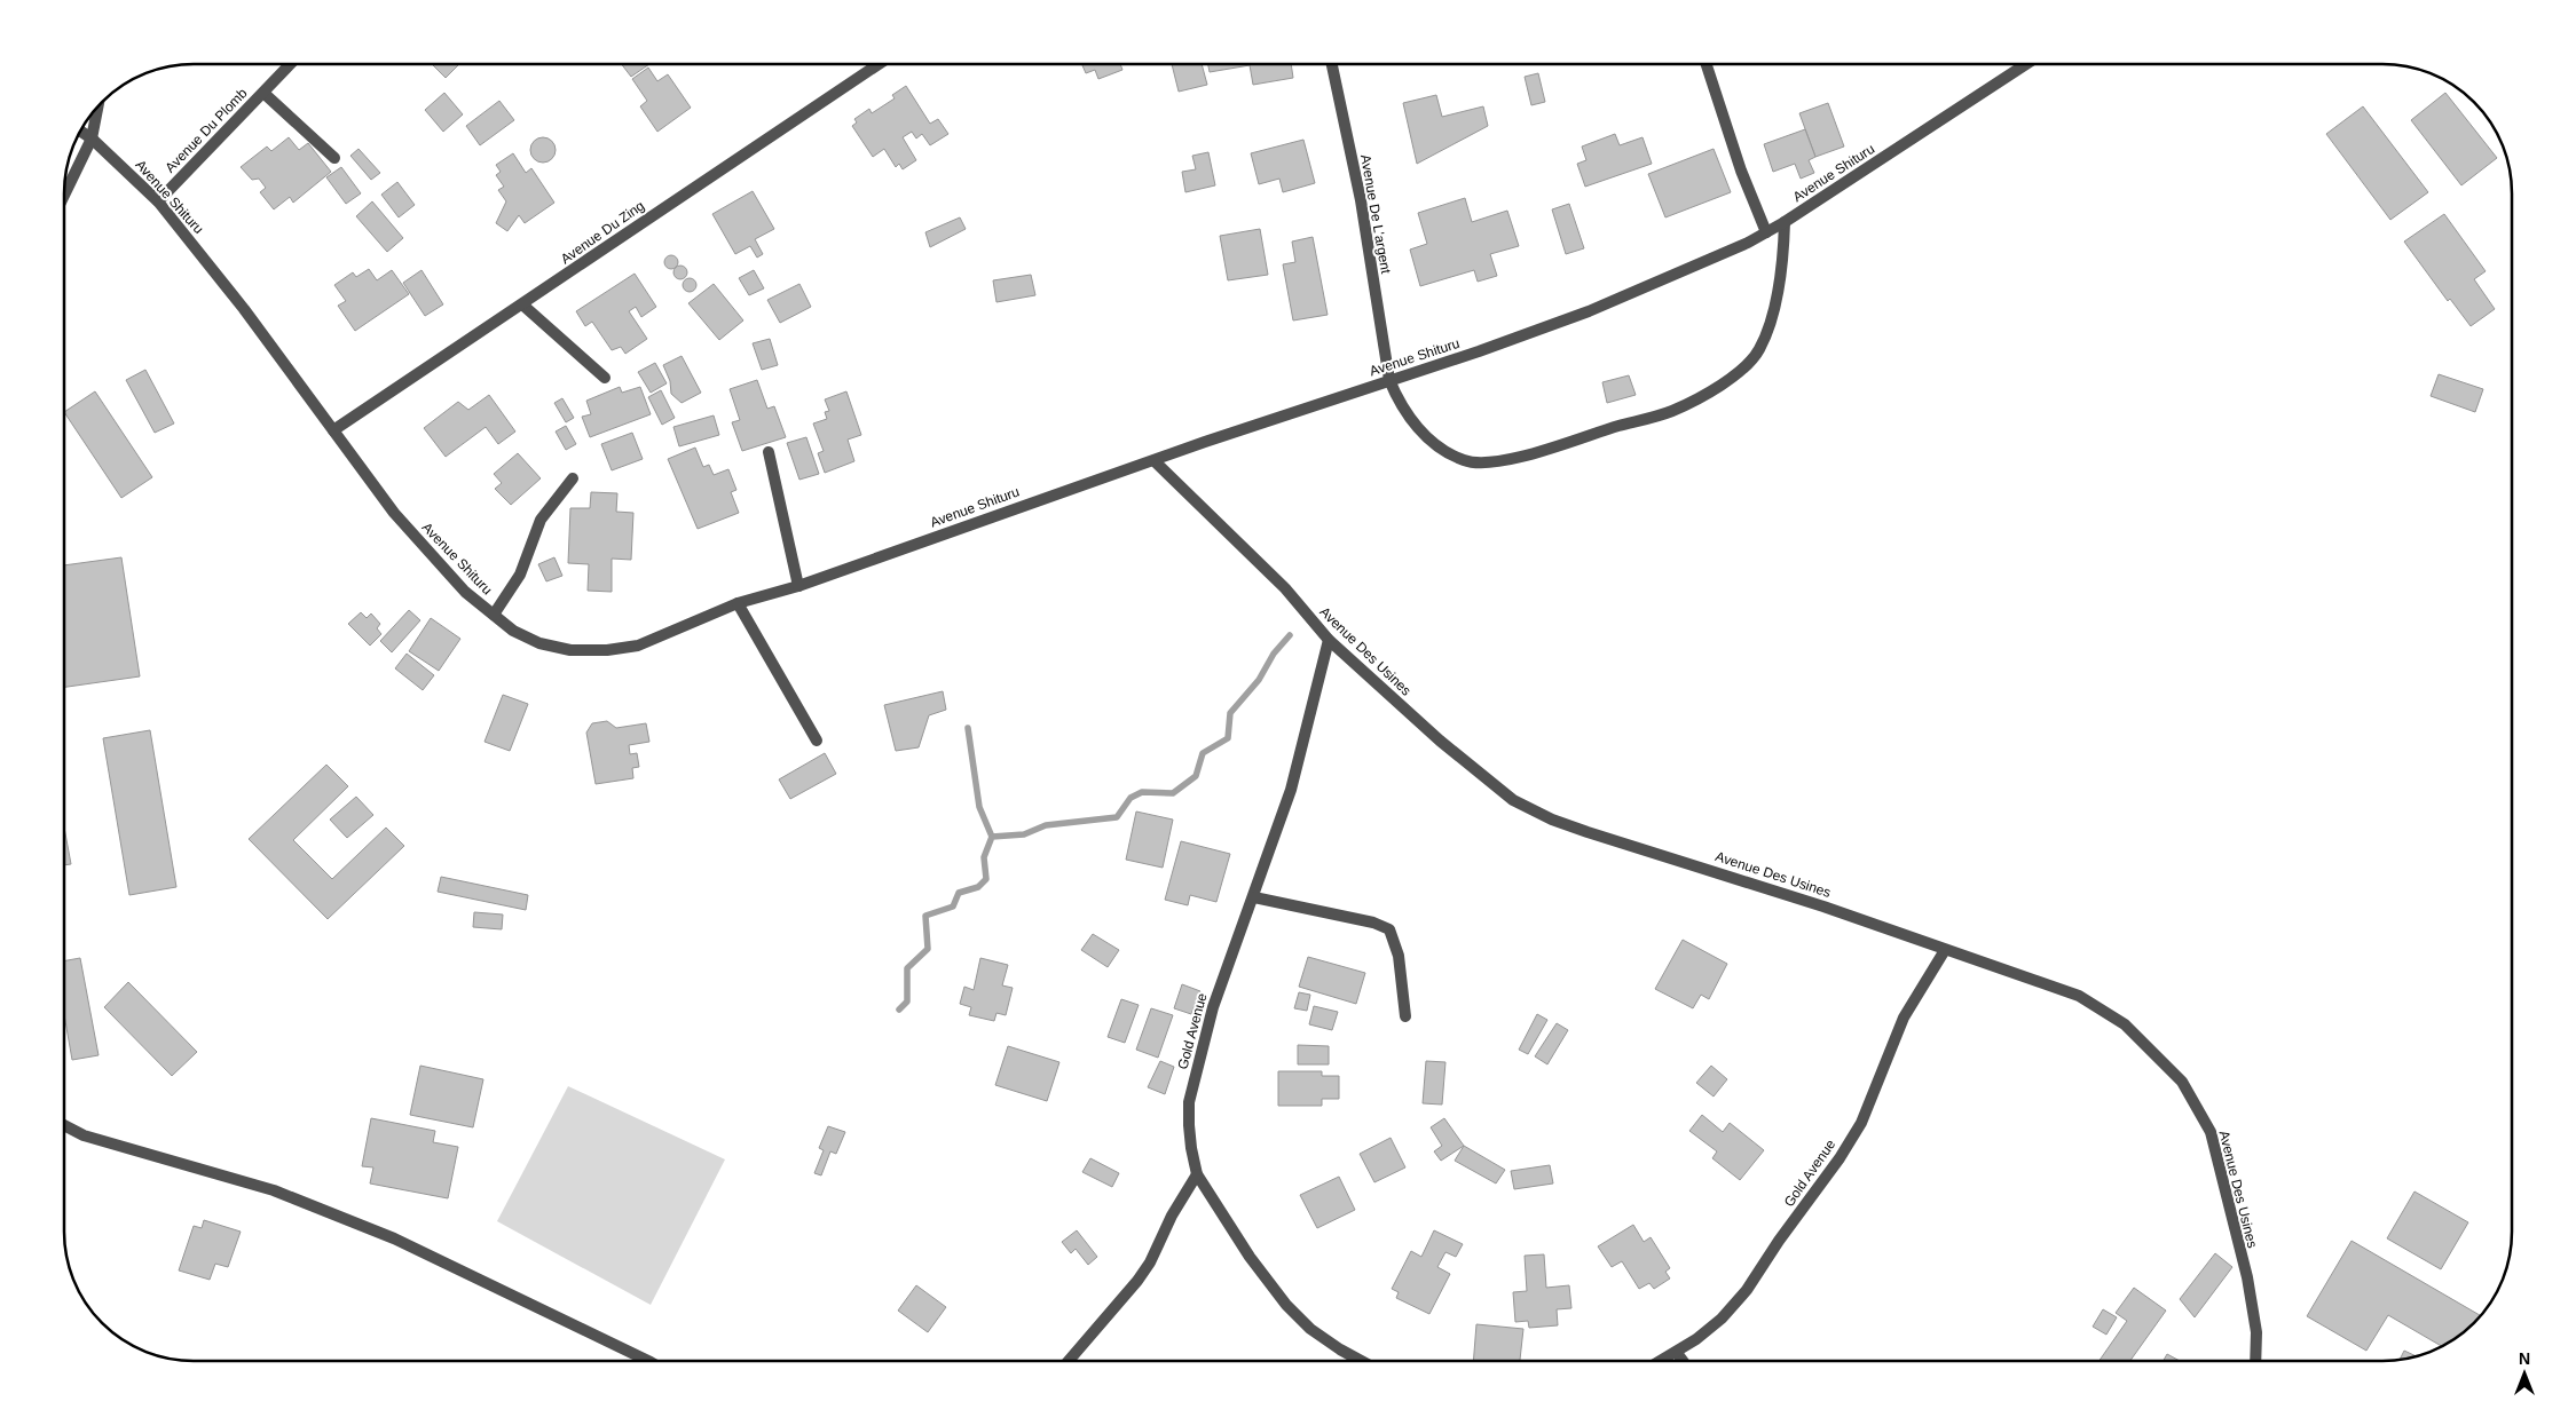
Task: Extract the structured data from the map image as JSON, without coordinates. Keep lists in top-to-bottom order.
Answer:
{
  "streets": {
    "street": [
      "Avenue Du Plomb",
      "Avenue Shituru",
      "Avenue De L'argent",
      "Avenue Du Zing",
      "Avenue Des Usines",
      "Gold Avenue"
    ]
  },
  "crossings": [
    ["Avenue Du Plomb", "Avenue Shituru"],
    ["Avenue Shituru", "Avenue De L'argent"],
    ["Avenue Shituru", "Avenue Du Zing"],
    ["Avenue Shituru", "Avenue Des Usines"],
    ["Avenue Des Usines", "Gold Avenue"]
  ],
  "north": "top"
}
